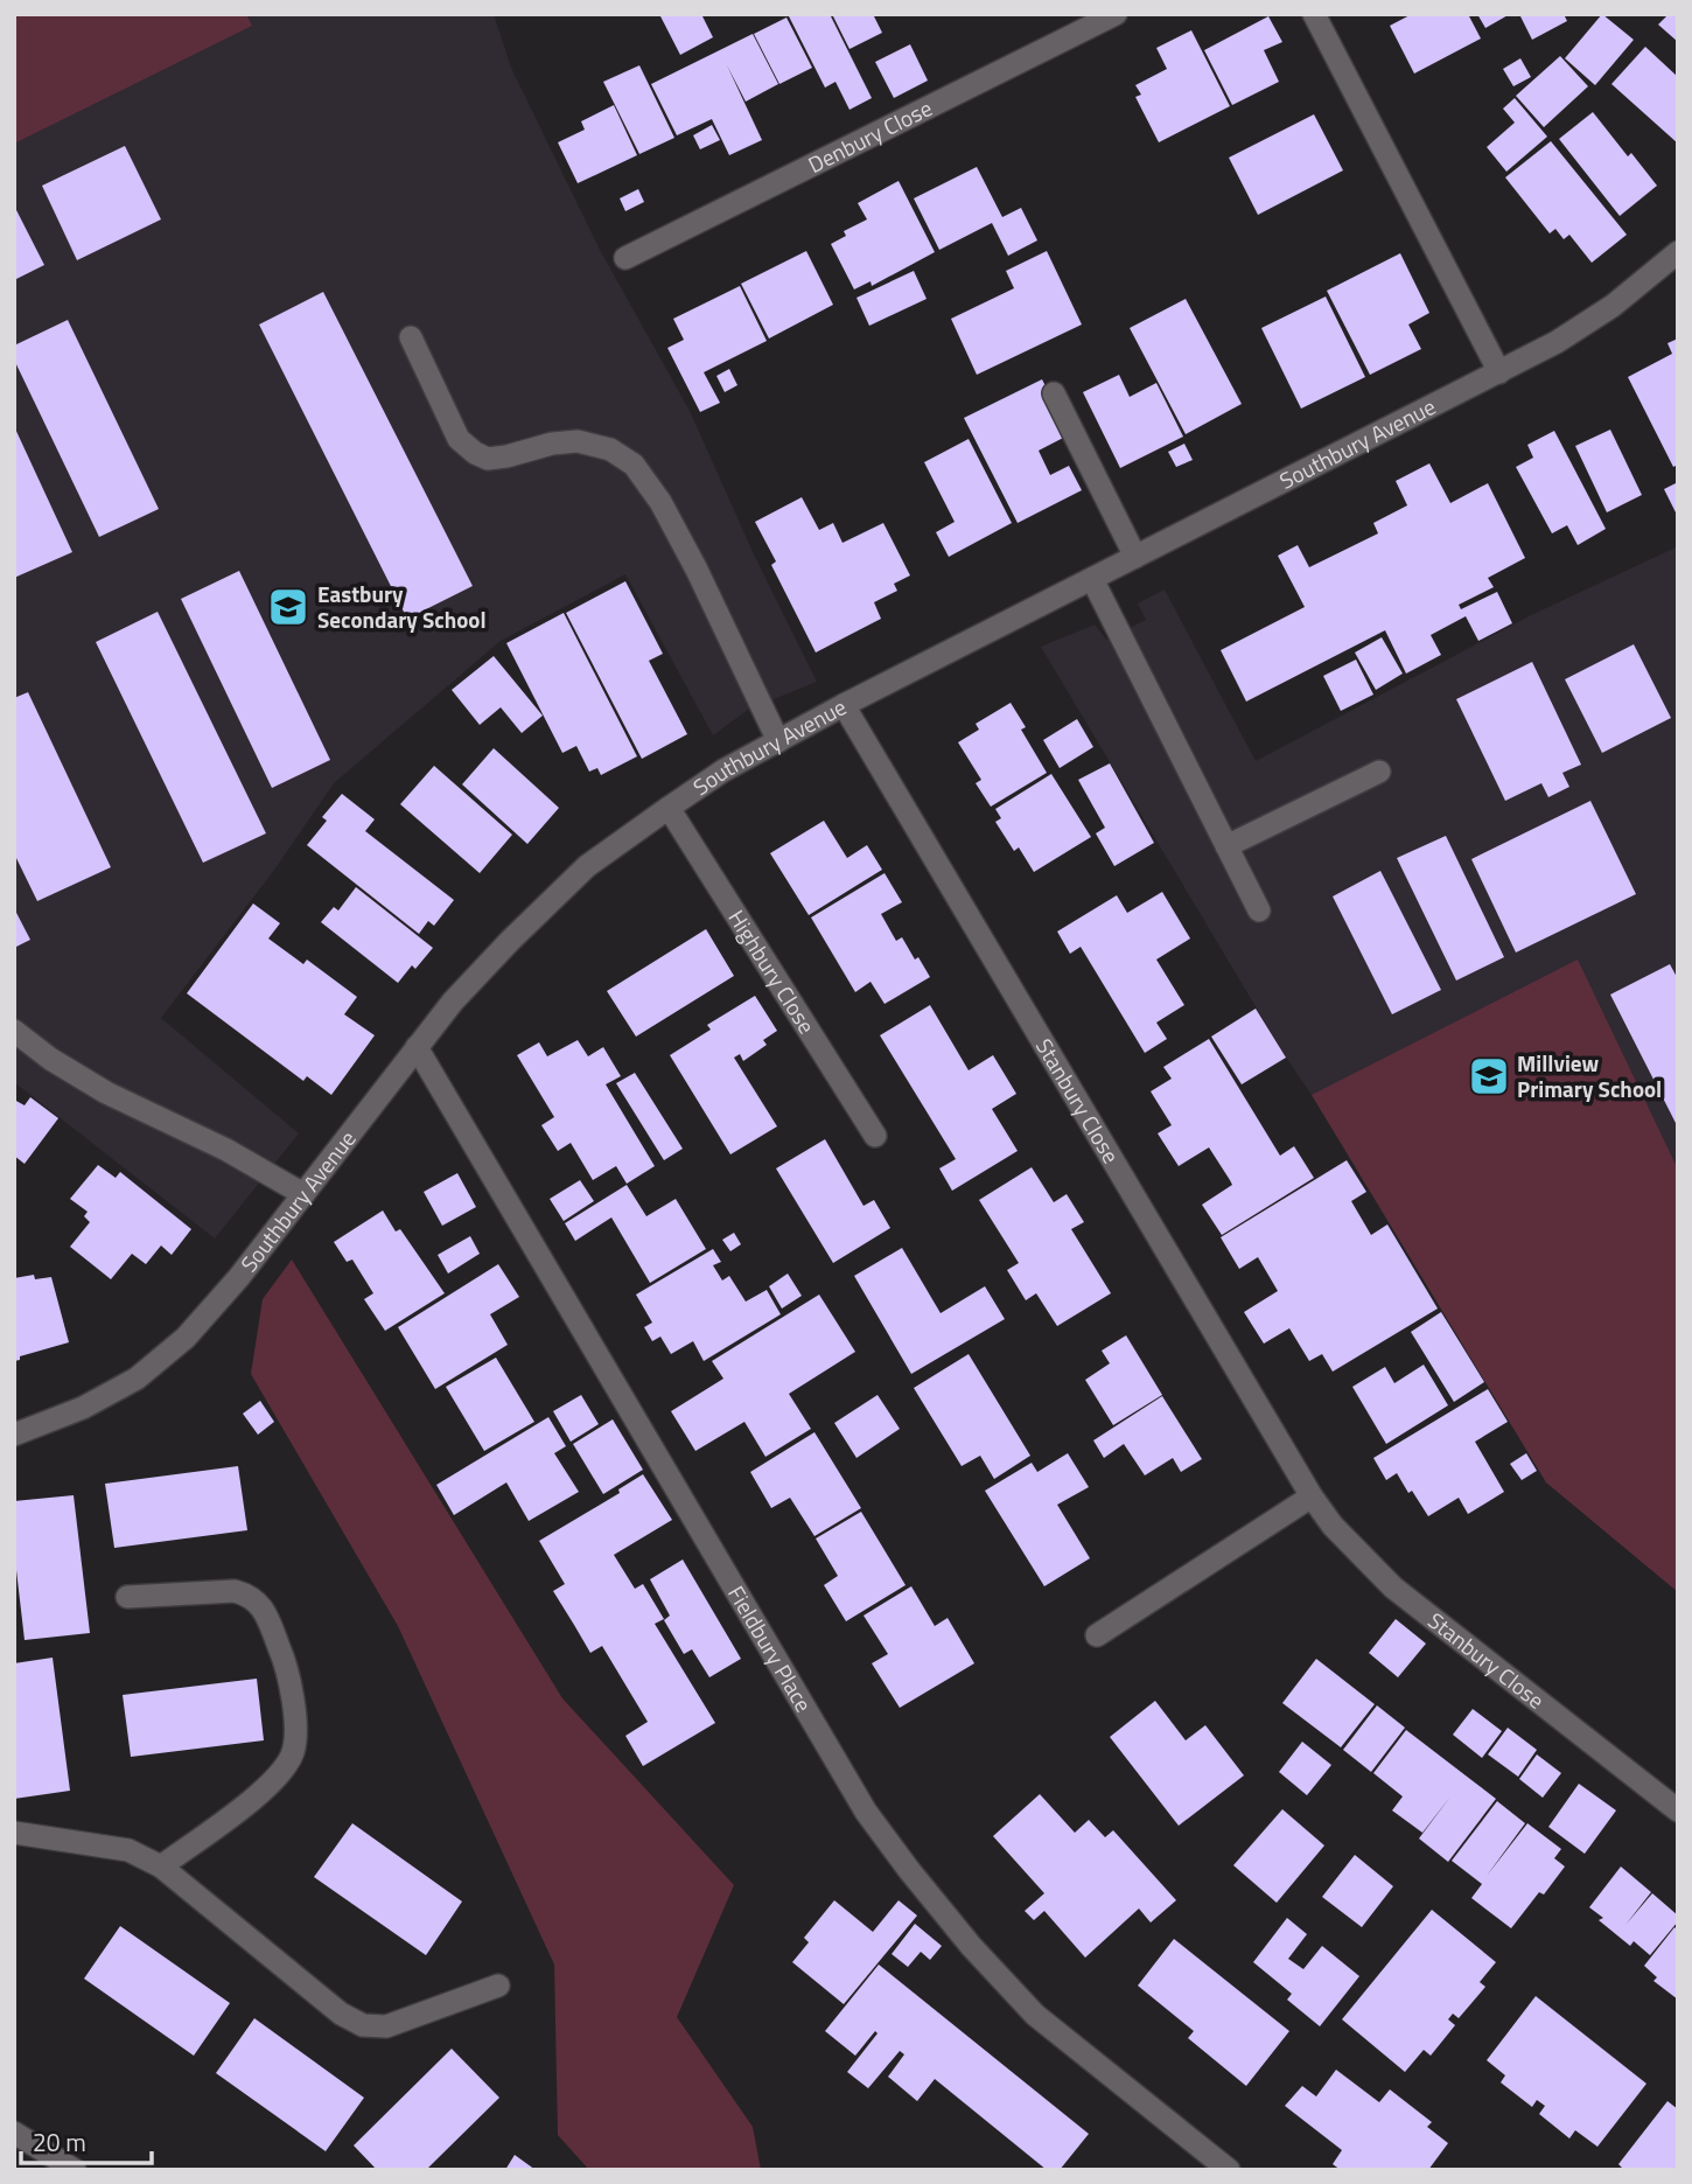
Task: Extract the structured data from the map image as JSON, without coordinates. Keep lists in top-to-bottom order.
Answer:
{
  "streets": {
    "street": [
      "Denbury Close",
      "Southbury Avenue",
      "Highbury Close",
      "Stanbury Close",
      "Fieldbury Place"
    ]
  },
  "crossings": [
    ["Southbury Avenue", "Highbury Close"],
    ["Southbury Avenue", "Stanbury Close"],
    ["Southbury Avenue", "Fieldbury Place"]
  ],
  "places": {
    "school or university": ["Eastbury Secondary School", "Millview Primary School"]
  },
  "scale_bar": "20 m"
}
